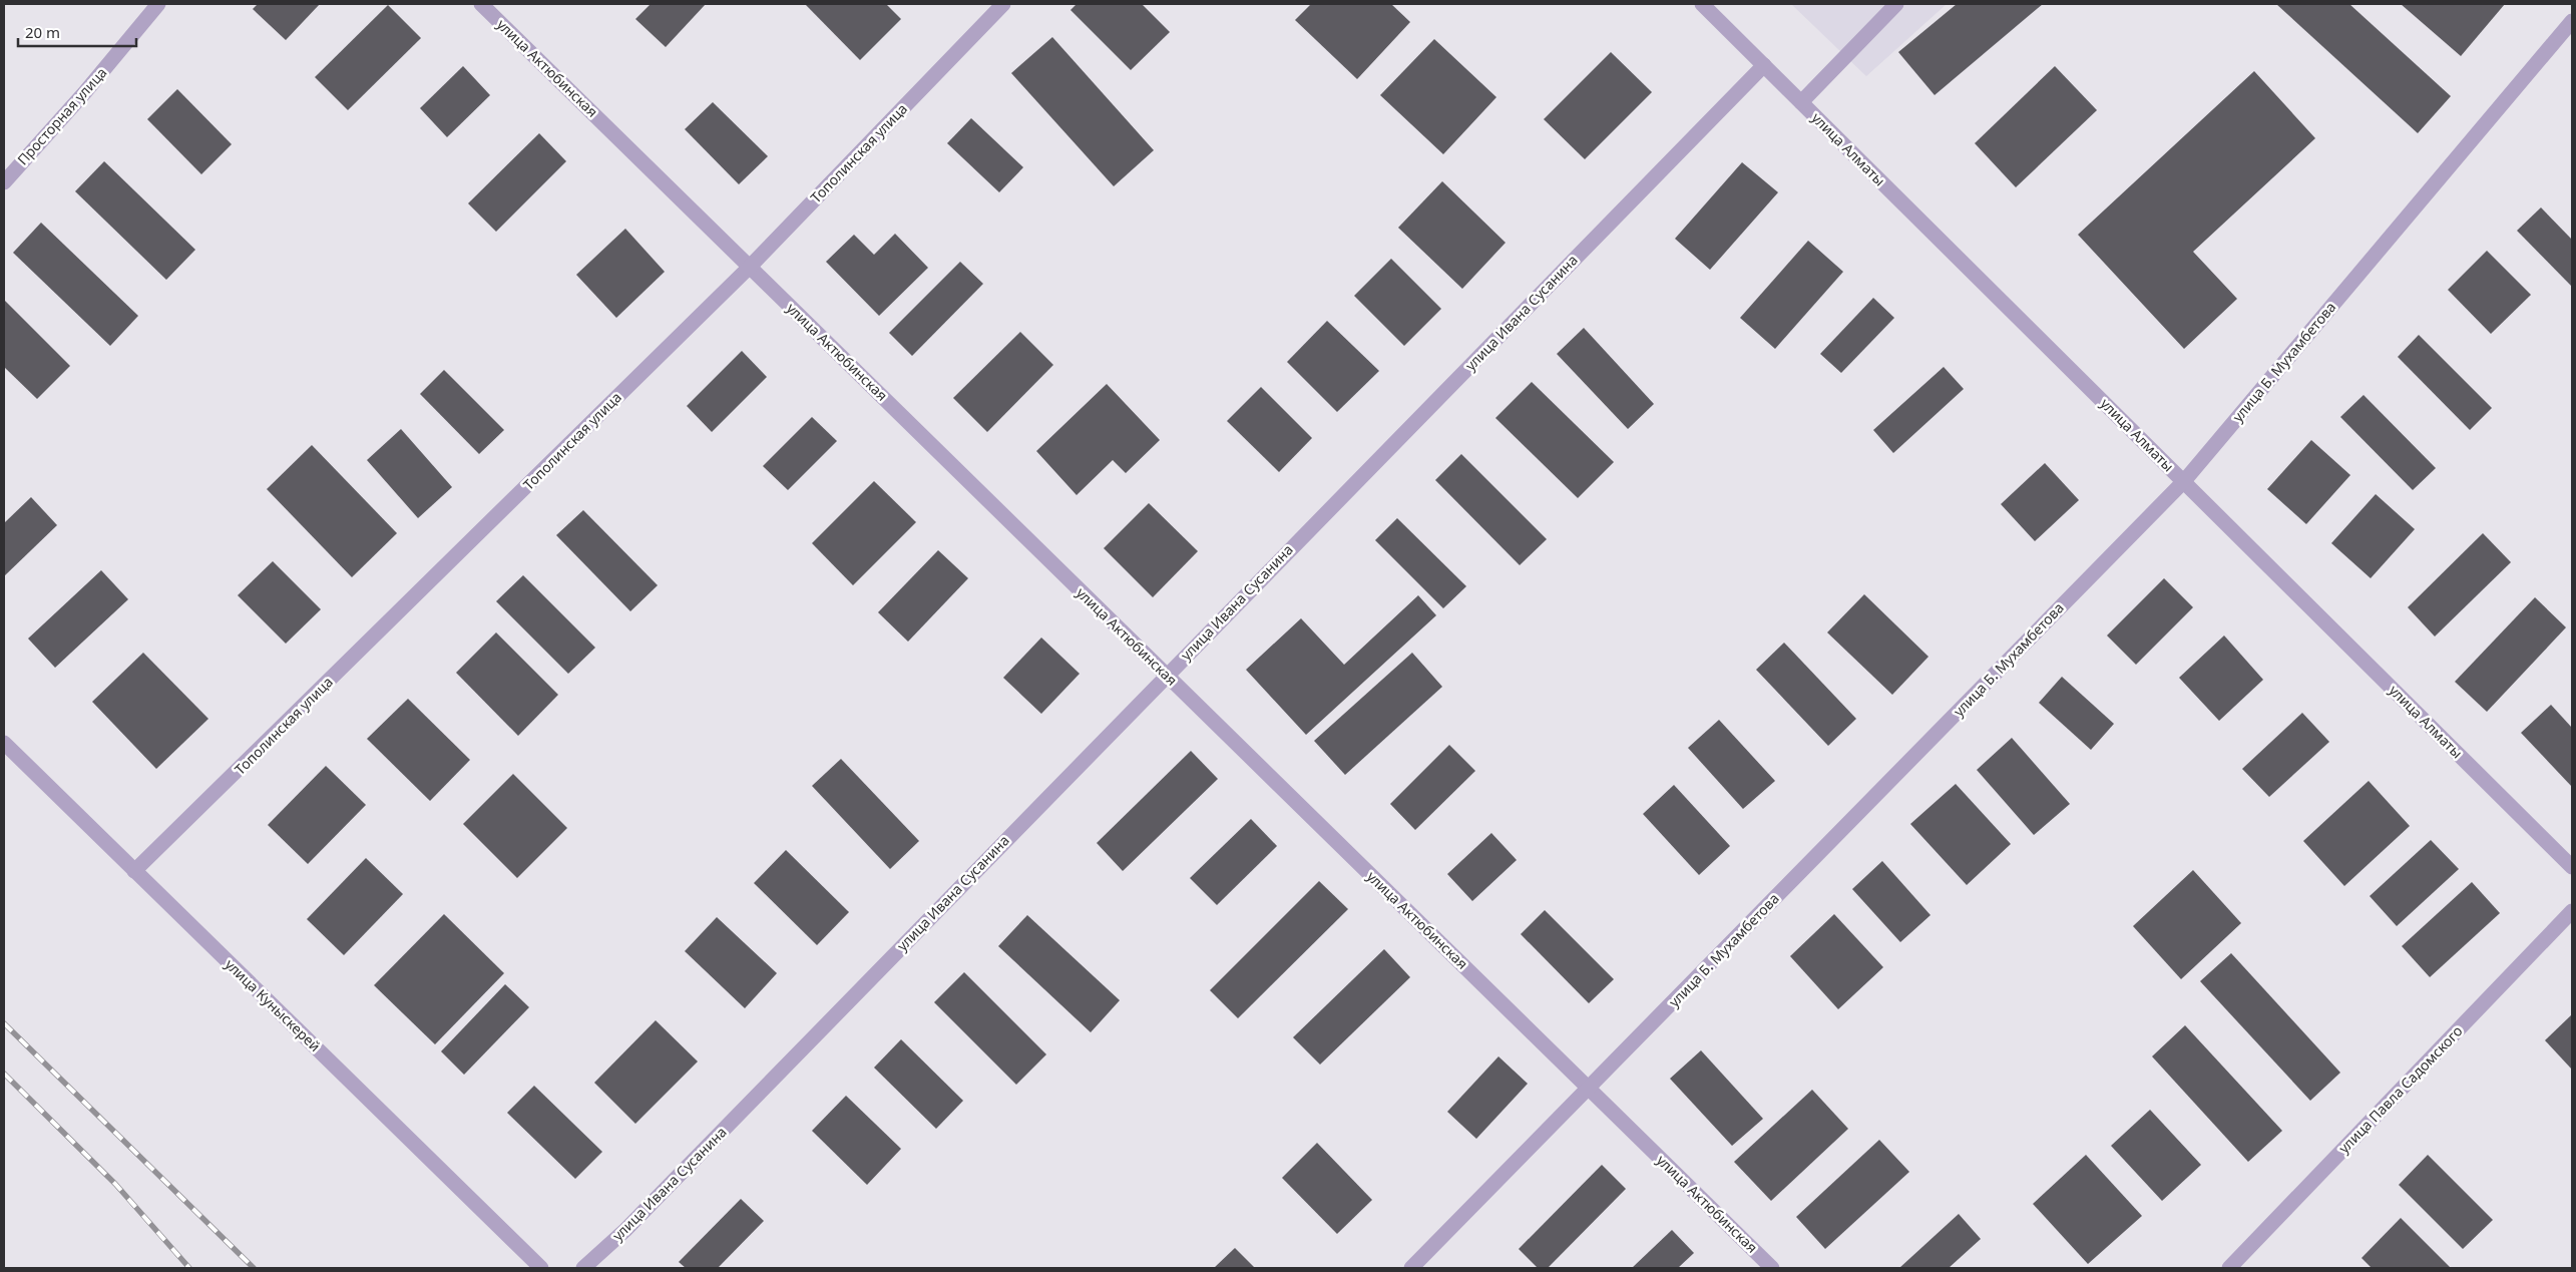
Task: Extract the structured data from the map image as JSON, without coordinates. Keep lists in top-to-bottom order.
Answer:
{
  "streets": {
    "street": [
      "улица Актюбинская",
      "Просторная улица",
      "улица Алматы",
      "Тополинская улица",
      "улица Ивана Сусанина",
      "улица Б. Мухамбетова",
      "улица Куныскерей",
      "улица Павла Садомского"
    ]
  },
  "crossings": [
    ["улица Актюбинская", "Тополинская улица"],
    ["улица Актюбинская", "улица Ивана Сусанина"],
    ["улица Актюбинская", "улица Б. Мухамбетова"],
    ["улица Алматы", "улица Ивана Сусанина"],
    ["улица Алматы", "улица Б. Мухамбетова"],
    ["Тополинская улица", "улица Куныскерей"]
  ],
  "scale_bar": "20 m"
}
